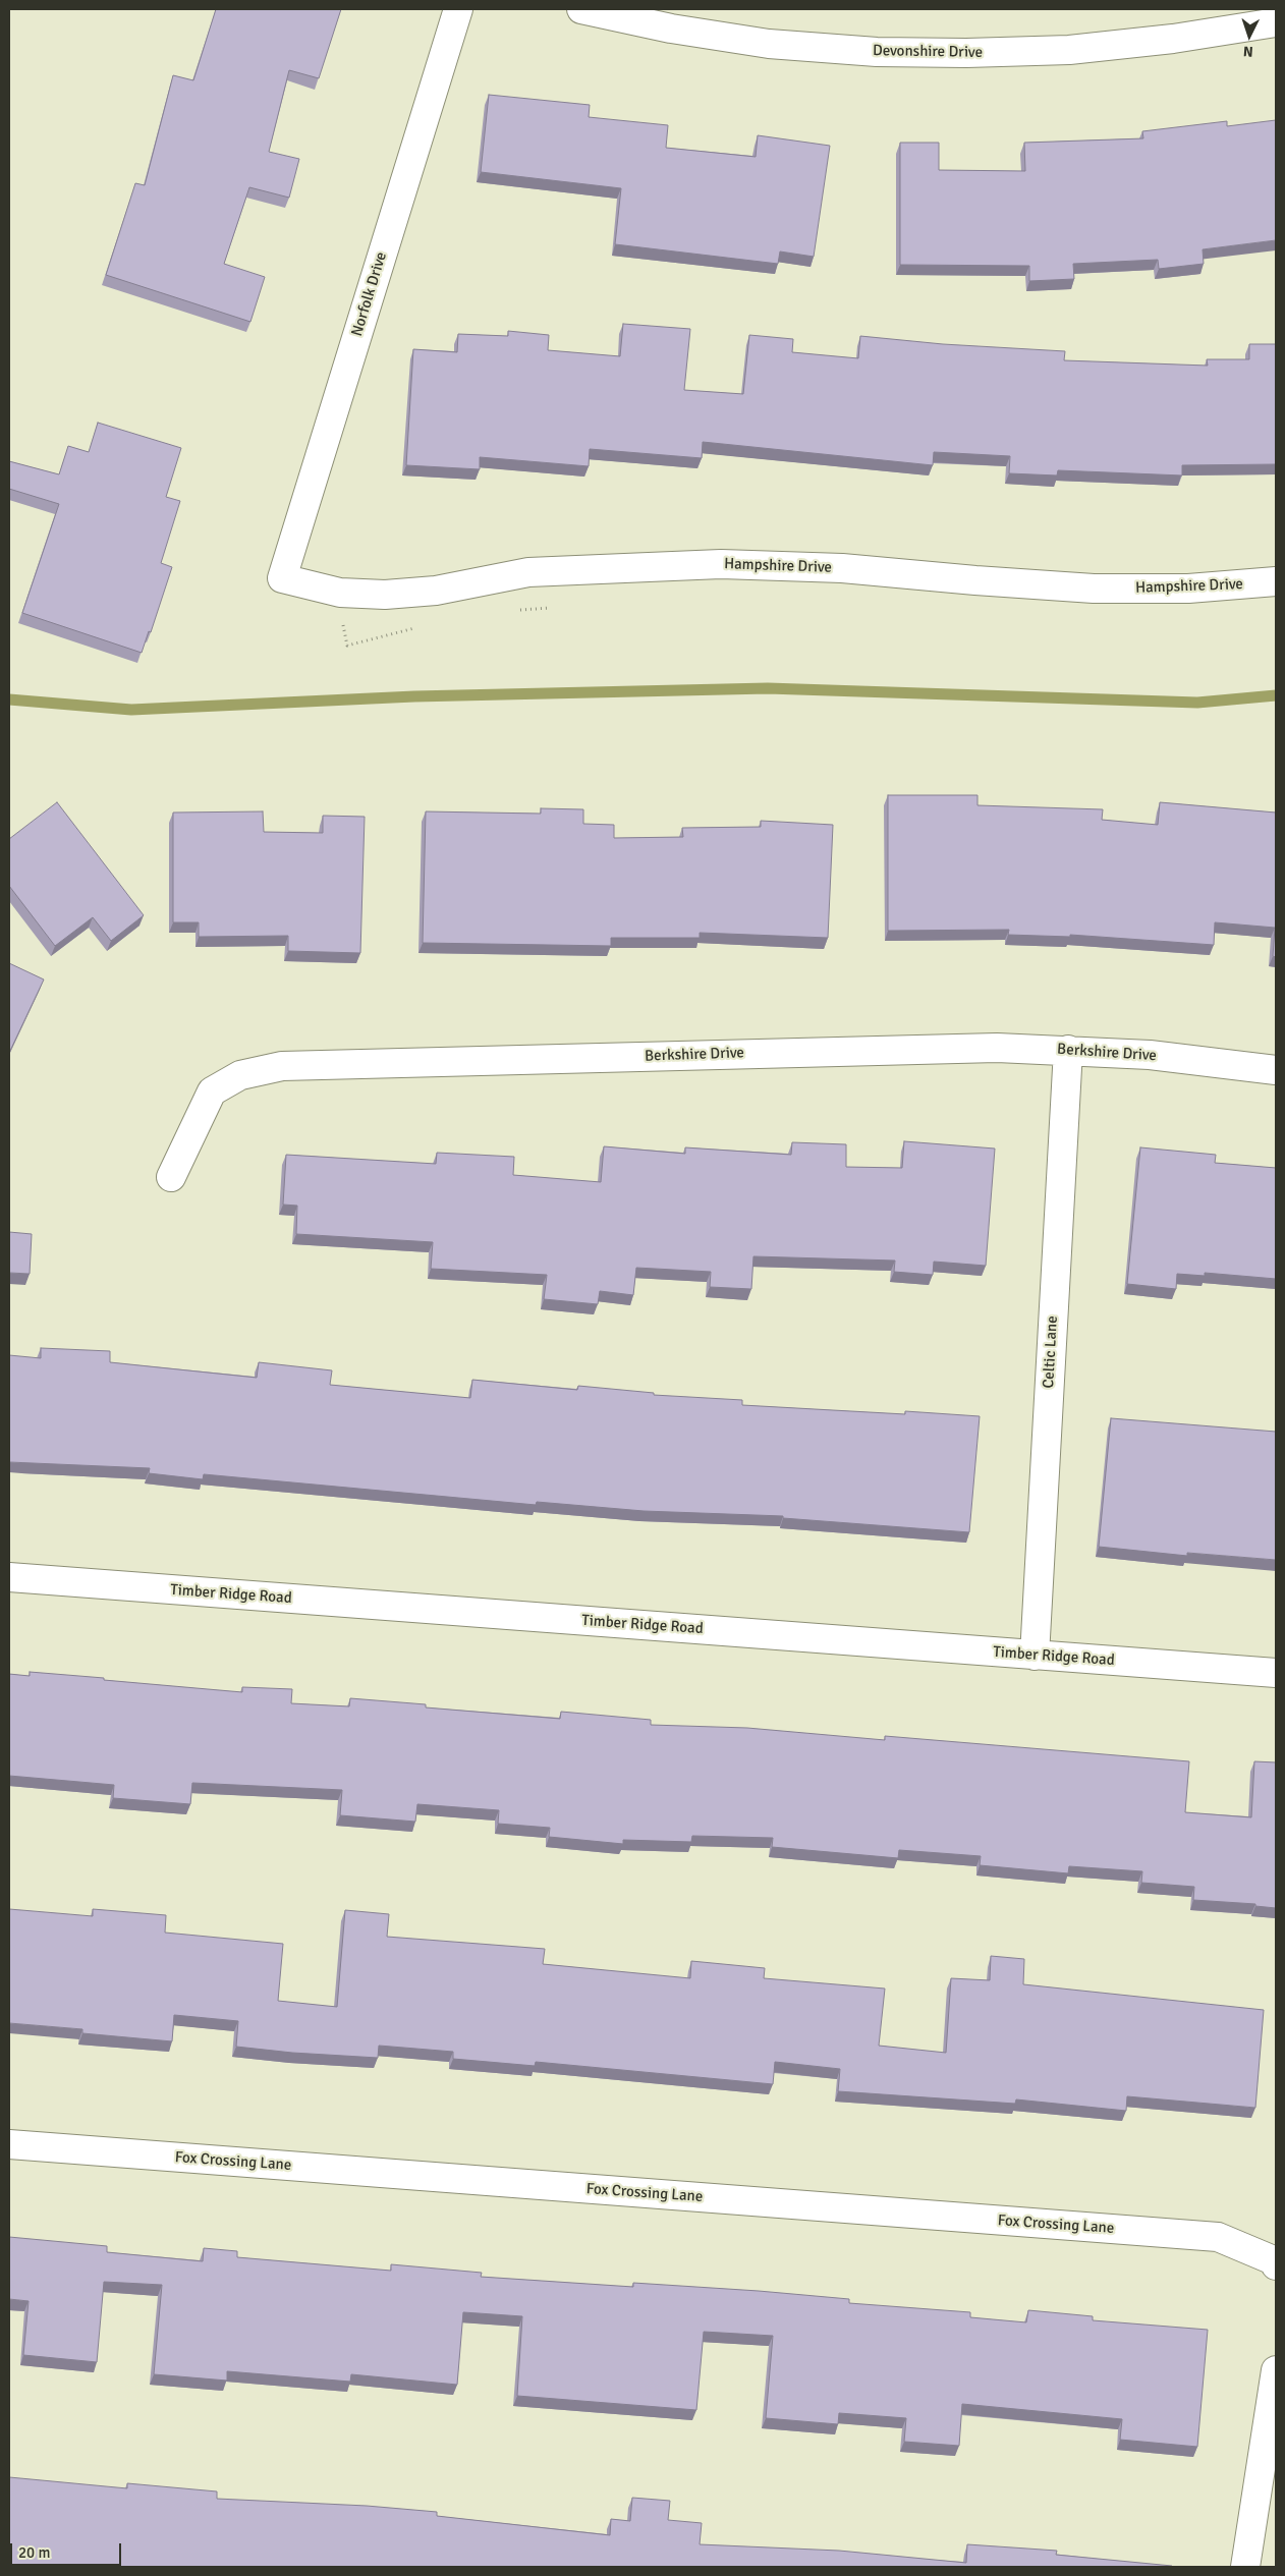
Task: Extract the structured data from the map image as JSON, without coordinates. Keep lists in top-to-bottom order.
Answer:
{
  "streets": {
    "street": [
      "Devonshire Drive",
      "Norfolk Drive",
      "Hampshire Drive",
      "Berkshire Drive",
      "Celtic Lane",
      "Timber Ridge Road",
      "Fox Crossing Lane"
    ]
  },
  "crossings": [
    ["Norfolk Drive", "Hampshire Drive"],
    ["Berkshire Drive", "Celtic Lane"],
    ["Celtic Lane", "Timber Ridge Road"]
  ],
  "scale_bar": "20 m",
  "north": "bottom"
}
